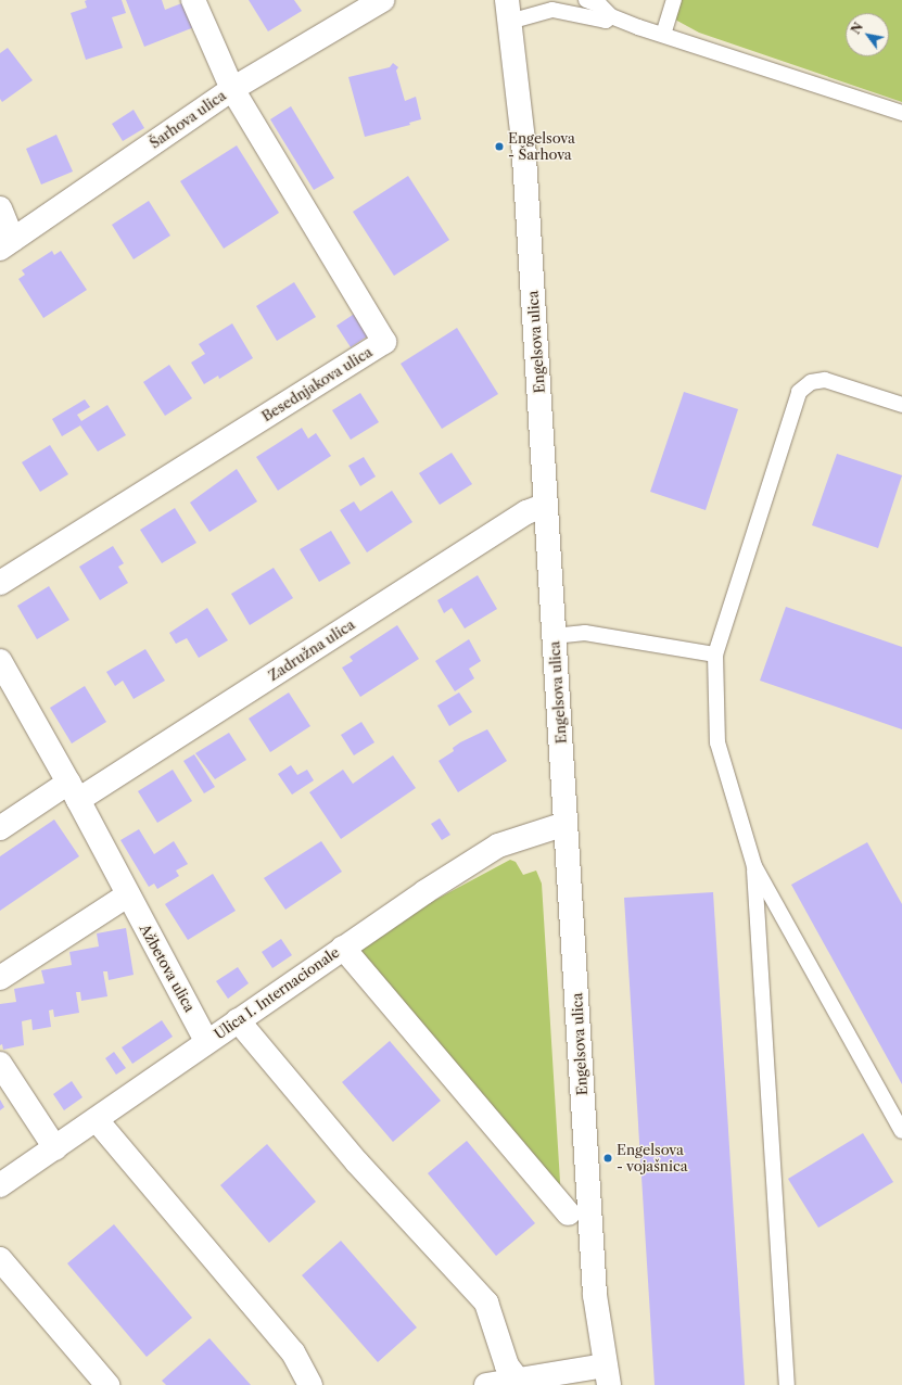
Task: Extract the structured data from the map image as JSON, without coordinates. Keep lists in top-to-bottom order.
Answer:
{
  "streets": {
    "street": [
      "Šarhova ulica",
      "Engelsova ulica",
      "Besednjakova ulica",
      "Zadružna ulica",
      "Ažbetova ulica",
      "Ulica I. Internacionale"
    ]
  },
  "crossings": [
    ["Šarhova ulica", "Besednjakova ulica"],
    ["Engelsova ulica", "Zadružna ulica"],
    ["Engelsova ulica", "Ulica I. Internacionale"],
    ["Zadružna ulica", "Ažbetova ulica"],
    ["Ažbetova ulica", "Ulica I. Internacionale"]
  ],
  "places": ["Engelsova - Šarhova", "Engelsova - vojašnica"],
  "north": "top left"
}
